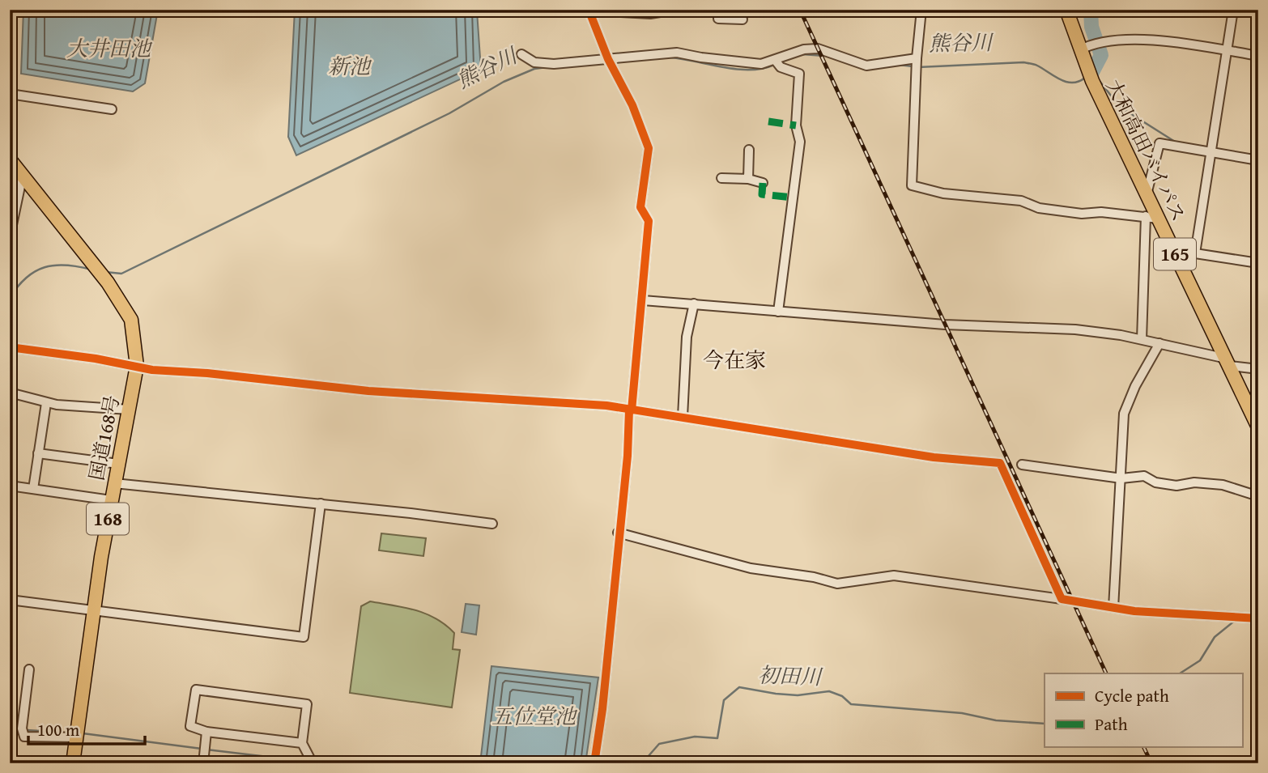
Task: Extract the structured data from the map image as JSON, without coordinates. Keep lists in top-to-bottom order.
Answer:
{
  "streets": {
    "highway": [
      "大和高田バイパス",
      "165",
      "国道168号",
      "168"
    ]
  },
  "districts": ["今在家"],
  "water": [
    "熊谷川",
    "大井田池",
    "新池",
    "初田川",
    "五位堂池"
  ],
  "legend": ["Cycle path", "Path"],
  "scale_bar": "100 m"
}
